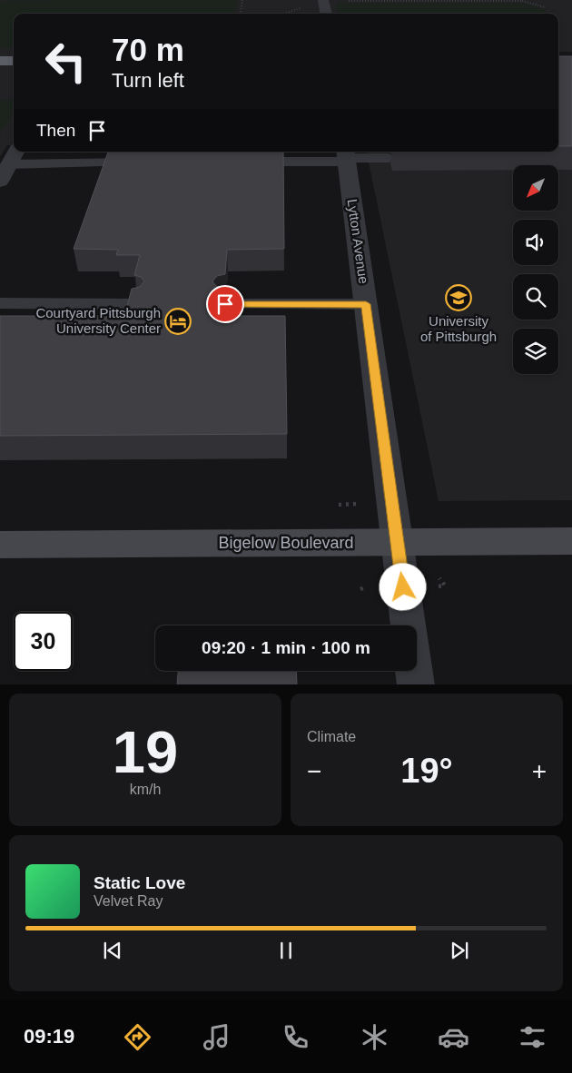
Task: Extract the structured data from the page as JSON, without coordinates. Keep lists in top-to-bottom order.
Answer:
{
  "streets": {
    "main road": ["Bigelow Boulevard"],
    "street": ["Lytton Avenue"]
  },
  "crossings": [
    ["Lytton Avenue", "Bigelow Boulevard"]
  ],
  "places": {
    "school or university": ["University of Pittsburgh"],
    "hotel": ["Courtyard Pittsburgh University Center"]
  },
  "north": "bottom left",
  "page": {
    "turn": ["70 m", "Turn left"],
    "then": "Then",
    "limit": "30",
    "trip": "09:20 · 1 min · 100 m",
    "tile": [
      ["19", "km/h"],
      "Climate"
    ],
    "heat": ["−", "19°", "+"],
    "song": ["Static Love", "Velvet Ray"],
    "tabs": "09:19"
  }
}
